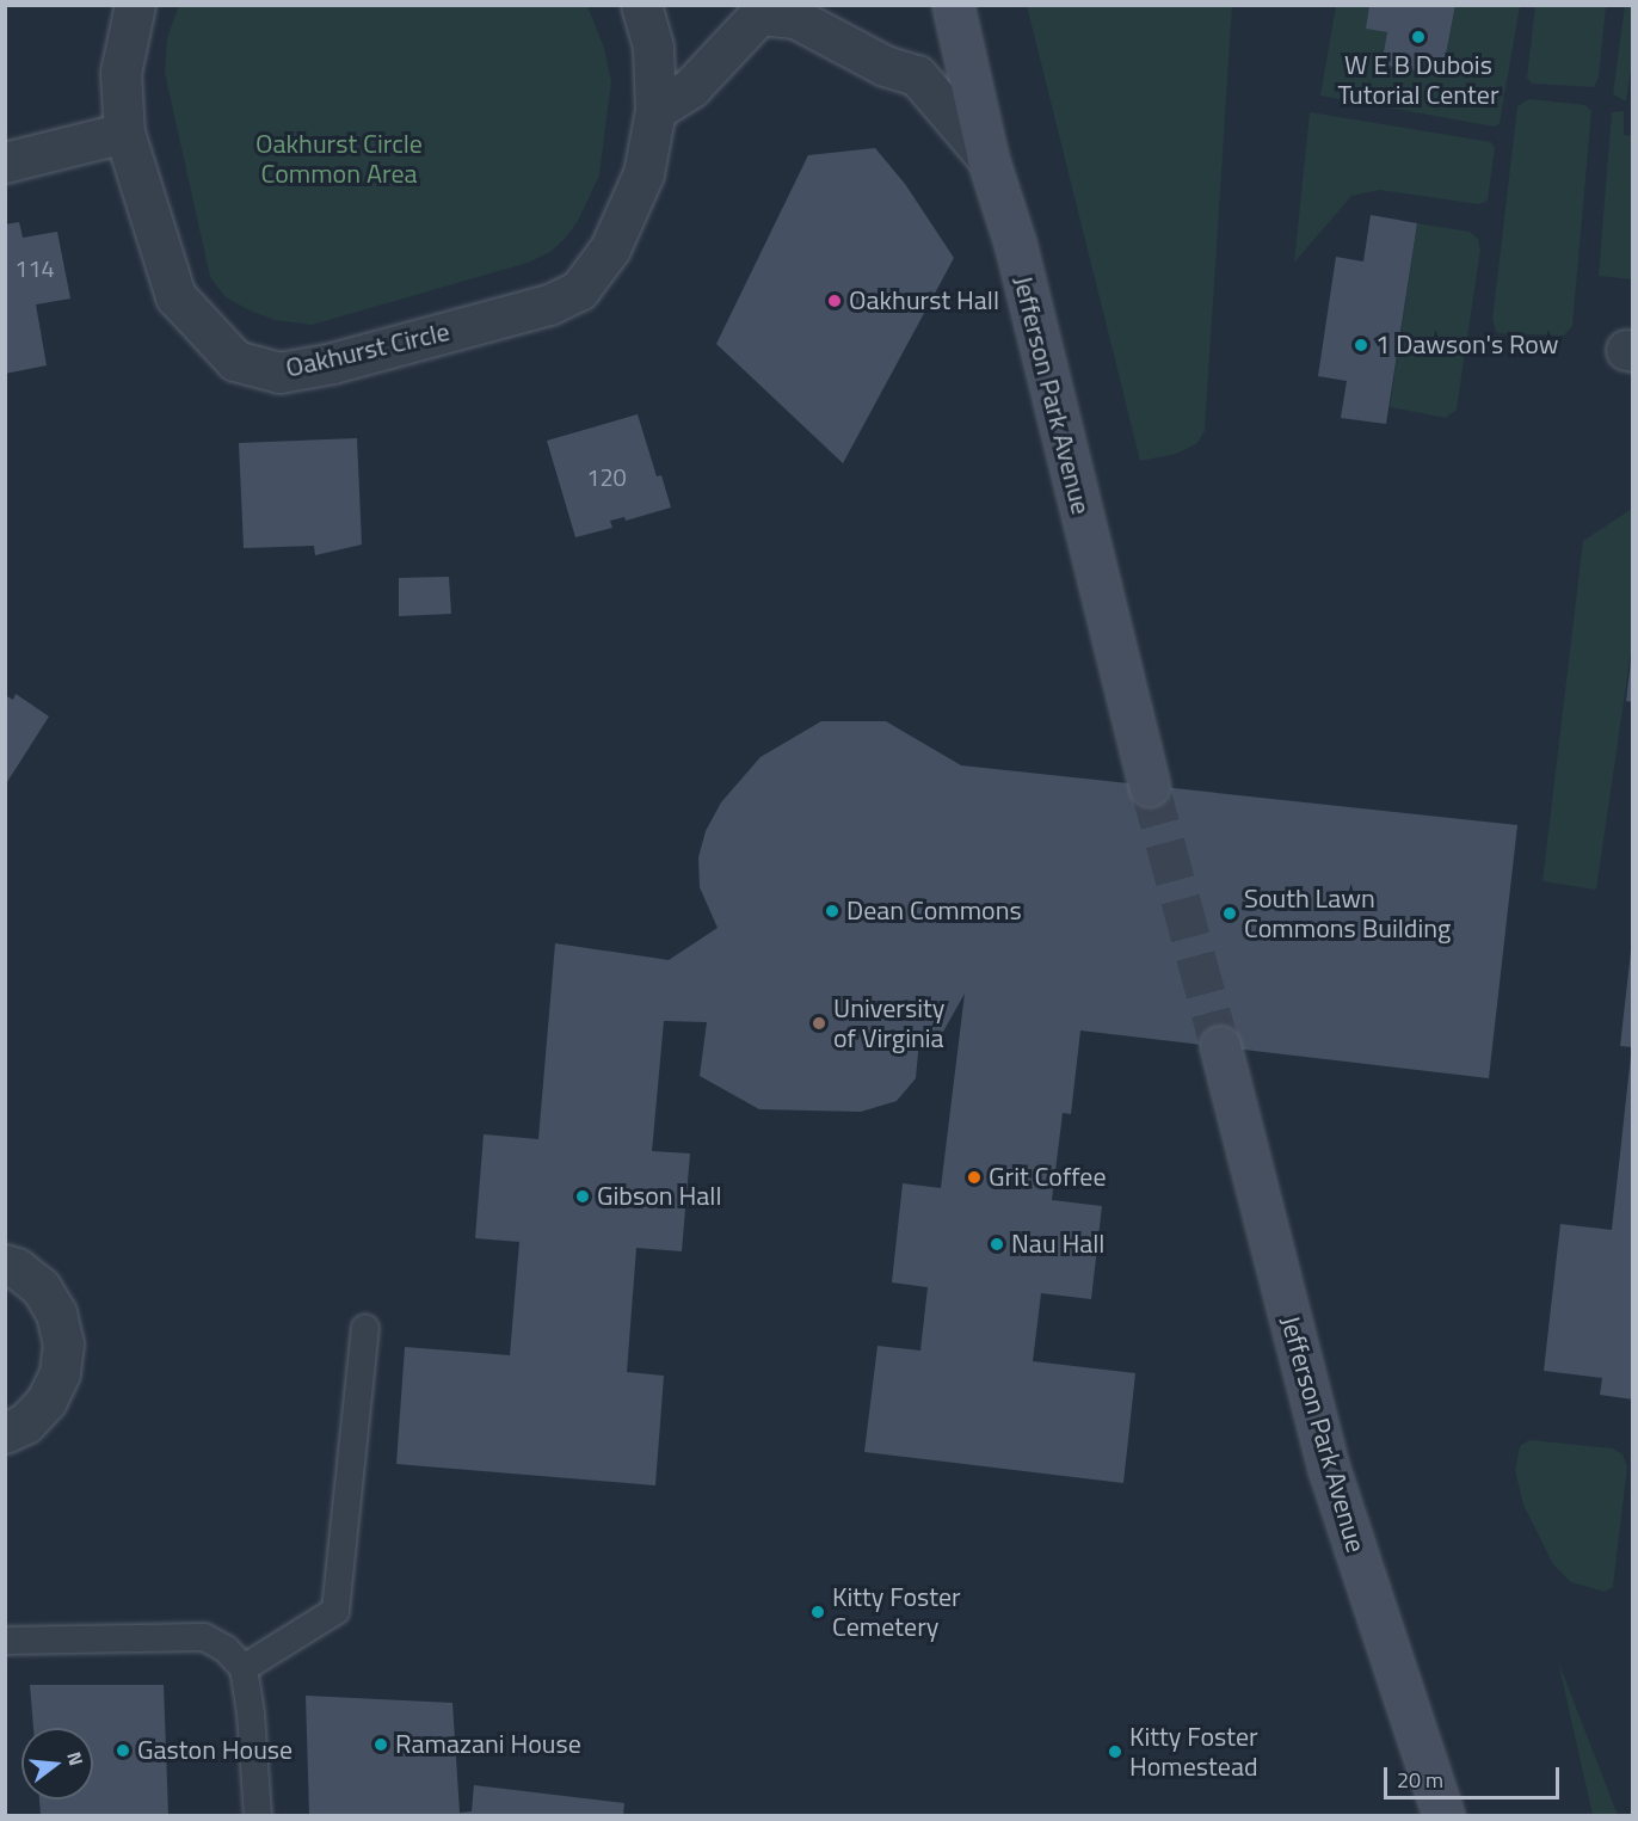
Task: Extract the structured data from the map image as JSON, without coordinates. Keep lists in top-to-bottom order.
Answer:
{
  "streets": {
    "main road": ["Jefferson Park Avenue"],
    "street": ["Oakhurst Circle"]
  },
  "parks": ["Oakhurst Circle Common Area"],
  "places": [
    "W E B Dubois Tutorial Center",
    "Oakhurst Hall",
    "1 Dawson's Row",
    "Dean Commons",
    "South Lawn Commons Building",
    "University of Virginia",
    "Grit Coffee",
    "Gibson Hall",
    "Nau Hall",
    "Kitty Foster Cemetery",
    "Ramazani House",
    "Gaston House",
    "Kitty Foster Homestead"
  ],
  "house_numbers": ["114", "120"],
  "scale_bar": "20 m",
  "north": "right"
}
